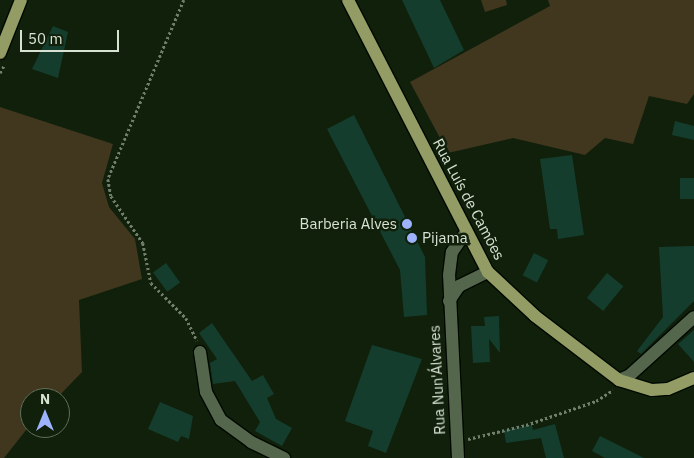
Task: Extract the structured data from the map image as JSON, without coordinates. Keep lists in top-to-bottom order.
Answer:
{
  "streets": {
    "main road": ["Rua Luís de Camões"],
    "street": ["Rua Nun'Álvares"]
  },
  "crossings": [
    ["Rua Luís de Camões", "Rua Nun'Álvares"]
  ],
  "places": ["Barberia Alves", "Pijama"],
  "scale_bar": "50 m",
  "north": "top"
}
